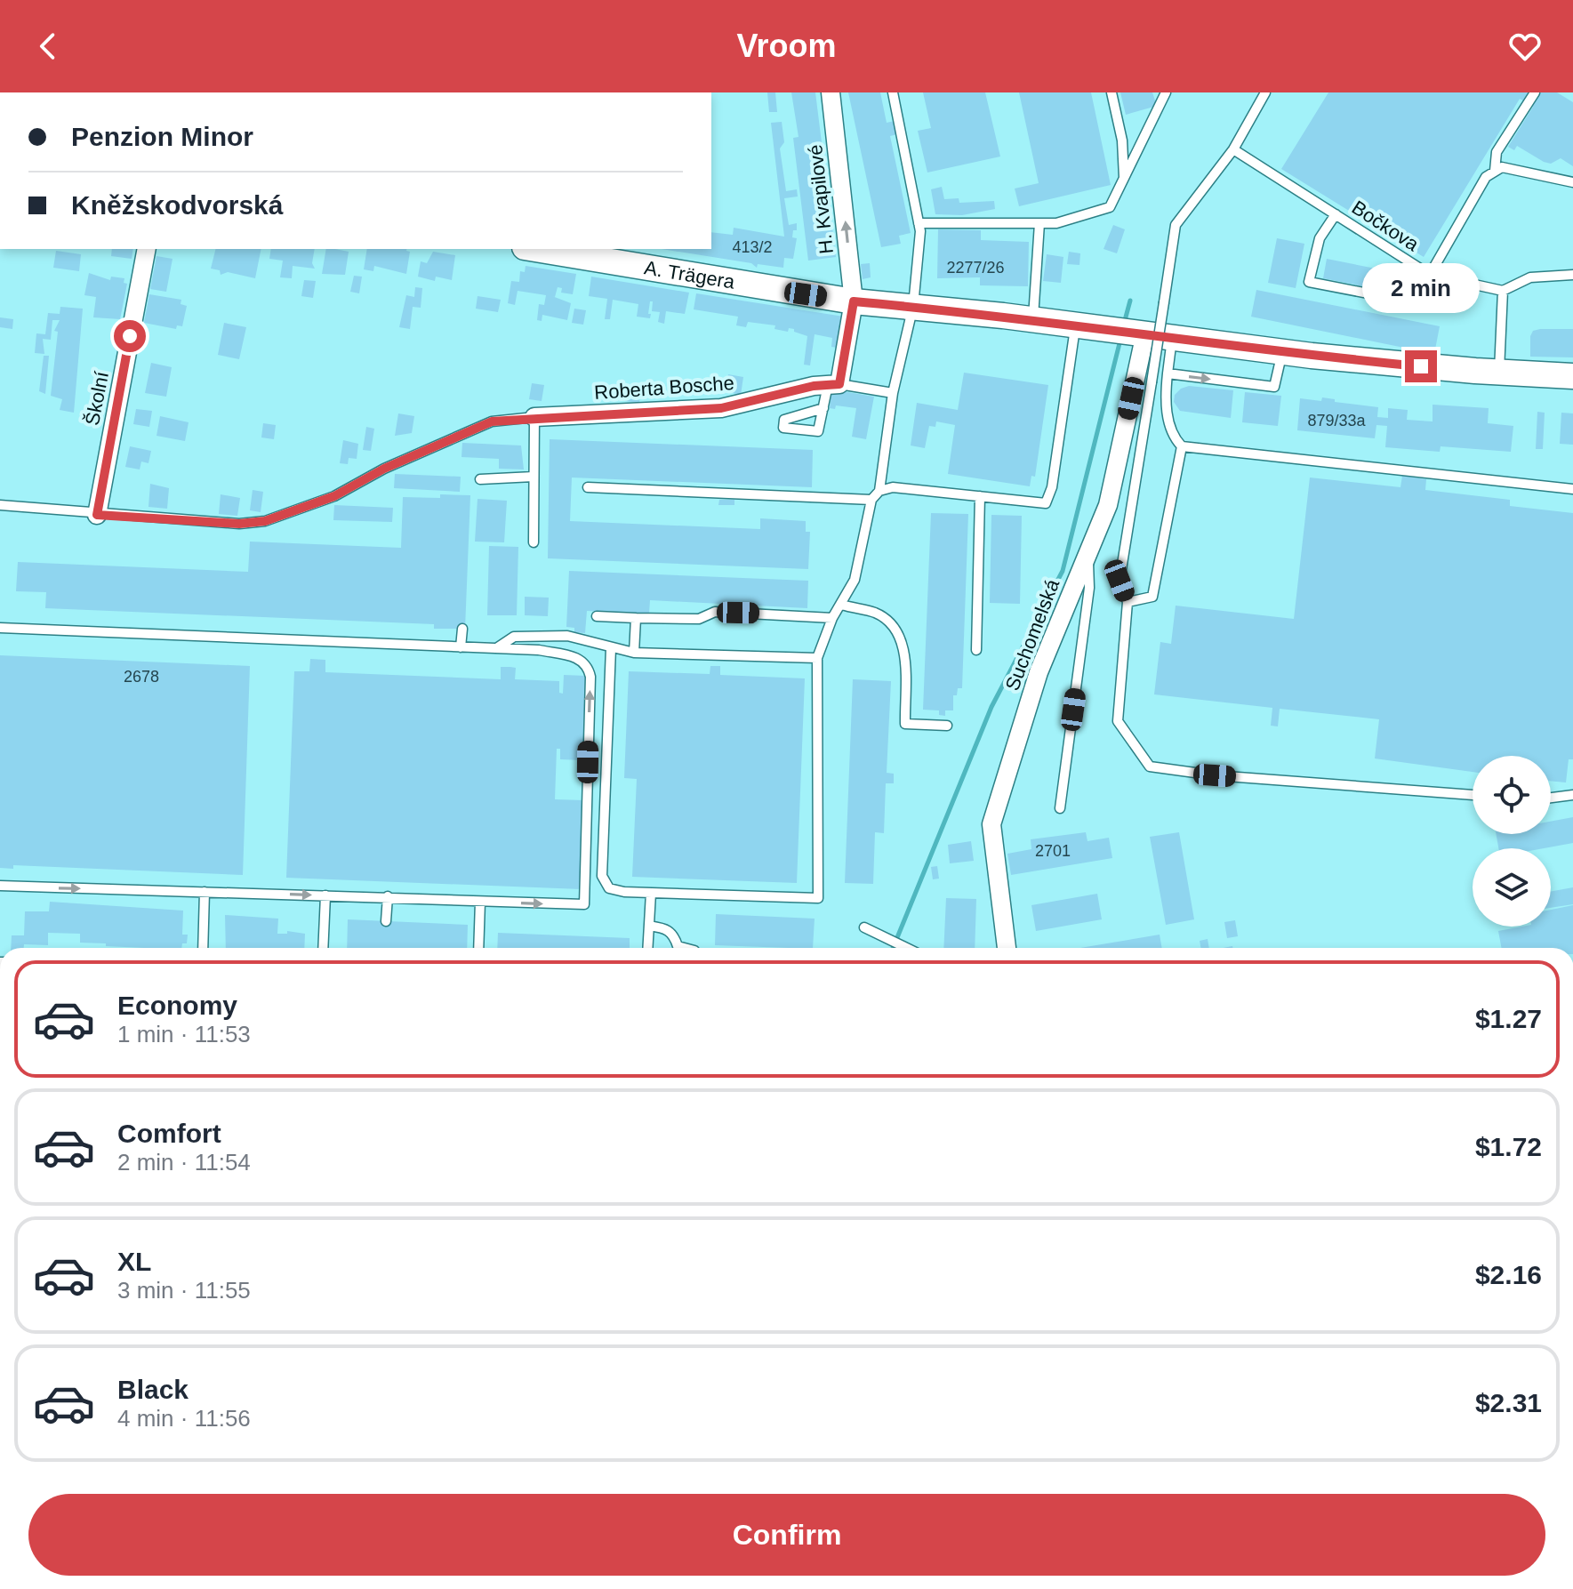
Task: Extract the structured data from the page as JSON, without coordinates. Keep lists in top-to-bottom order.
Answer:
{
  "streets": {
    "street": [
      "H. Kvapilové",
      "A. Trägera",
      "Roberta Bosche",
      "Školní",
      "Suchomelská"
    ],
    "lane": ["Bočkova"]
  },
  "crossings": [
    ["H. Kvapilové", "A. Trägera"],
    ["A. Trägera", "Suchomelská"]
  ],
  "one_way": ["H. Kvapilové"],
  "house_numbers": [
    "413/2",
    "2277/26",
    "879/33a",
    "2678",
    "2701"
  ],
  "page": {
    "header": "Vroom",
    "banner": ["Penzion Minor", "Kněžskodvorská"],
    "bubble": "2 min",
    "list": [
      {
        "name": "Economy",
        "note": "1 min · 11:53",
        "value": "$1.27"
      },
      {
        "name": "Comfort",
        "note": "2 min · 11:54",
        "value": "$1.72"
      },
      {
        "name": "XL",
        "note": "3 min · 11:55",
        "value": "$2.16"
      },
      {
        "name": "Black",
        "note": "4 min · 11:56",
        "value": "$2.31"
      }
    ],
    "buttons": "Confirm"
  }
}
